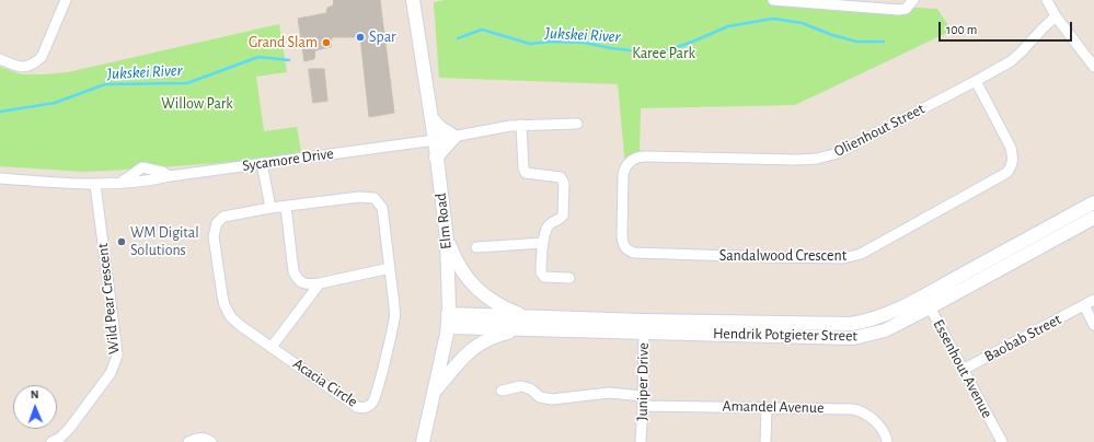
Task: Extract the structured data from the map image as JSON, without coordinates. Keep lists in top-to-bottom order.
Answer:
{
  "streets": {
    "street": [
      "Olienhout Street",
      "Sycamore Drive",
      "Elm Road",
      "Sandalwood Crescent",
      "Wild Pear Crescent",
      "Hendrik Potgieter Street",
      "Baobab Street",
      "Essenhout Avenue",
      "Juniper Drive",
      "Acacia Circle",
      "Amandel Avenue"
    ]
  },
  "crossings": [
    ["Olienhout Street", "Sandalwood Crescent"],
    ["Sycamore Drive", "Elm Road"],
    ["Sycamore Drive", "Wild Pear Crescent"],
    ["Elm Road", "Hendrik Potgieter Street"],
    ["Hendrik Potgieter Street", "Essenhout Avenue"],
    ["Hendrik Potgieter Street", "Juniper Drive"],
    ["Baobab Street", "Essenhout Avenue"],
    ["Juniper Drive", "Amandel Avenue"]
  ],
  "water": ["Jukskei River"],
  "parks": ["Karee Park", "Willow Park"],
  "places": ["Spar", "Grand Slam", "WM Digital Solutions"],
  "scale_bar": "100 m",
  "north": "top"
}
